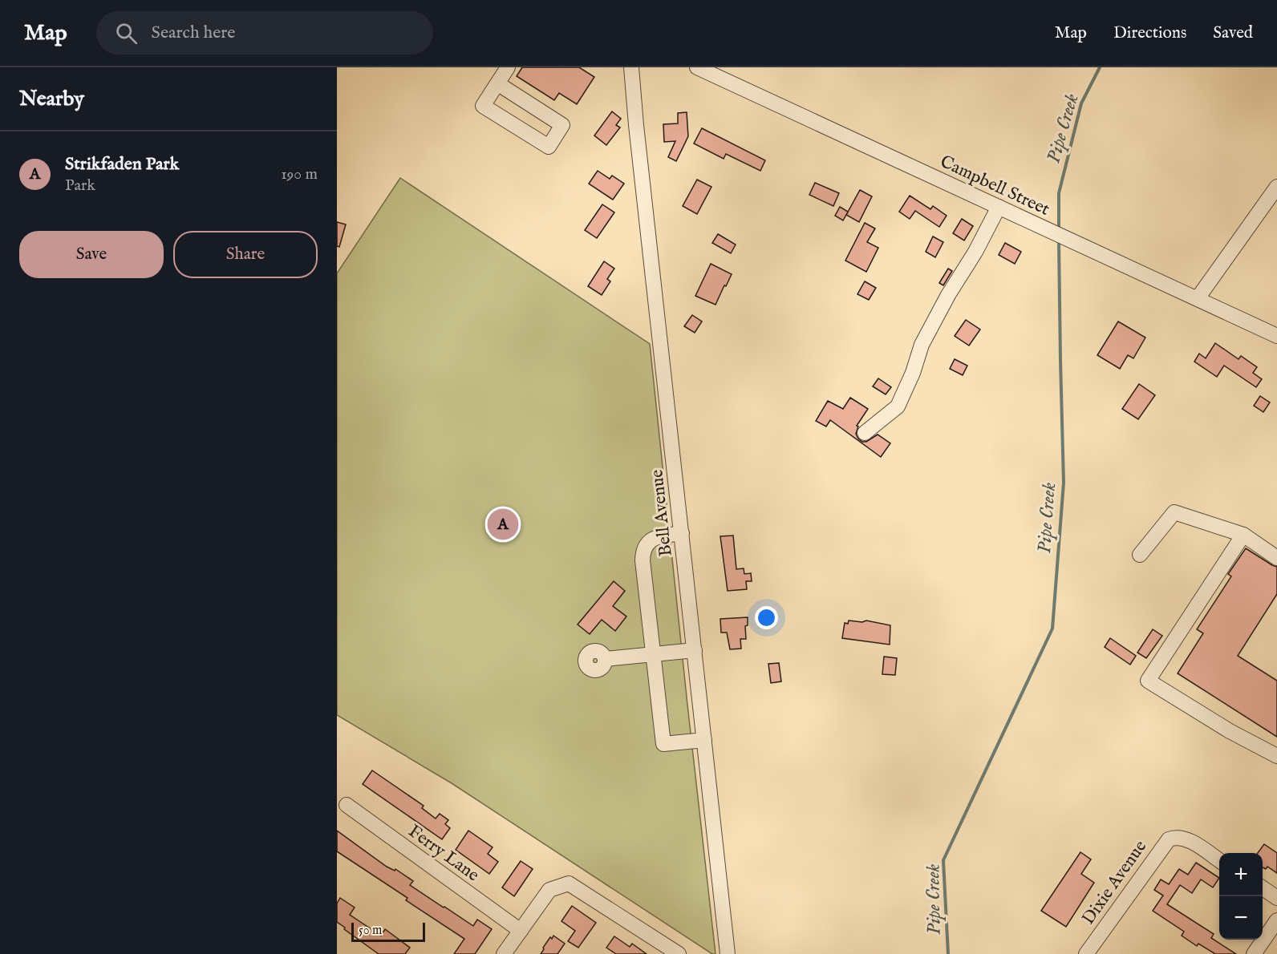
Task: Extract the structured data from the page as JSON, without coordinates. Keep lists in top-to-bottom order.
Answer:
{
  "streets": {
    "street": [
      "Campbell Street",
      "Bell Avenue",
      "Ferry Lane",
      "Dixie Avenue"
    ]
  },
  "water": ["Pipe Creek"],
  "scale_bar": "50 m",
  "page": {
    "header": "Map",
    "search": "Search here",
    "nav": ["Map", "Directions", "Saved"],
    "heading": "Nearby",
    "list": [
      {
        "mark": "A",
        "name": "Strikfaden Park",
        "note": "Park",
        "value": "190 m"
      }
    ],
    "buttons": ["Save", "Share"],
    "pins": "A",
    "map_buttons": ["+", "−"],
    "scale": "50 m"
  }
}
